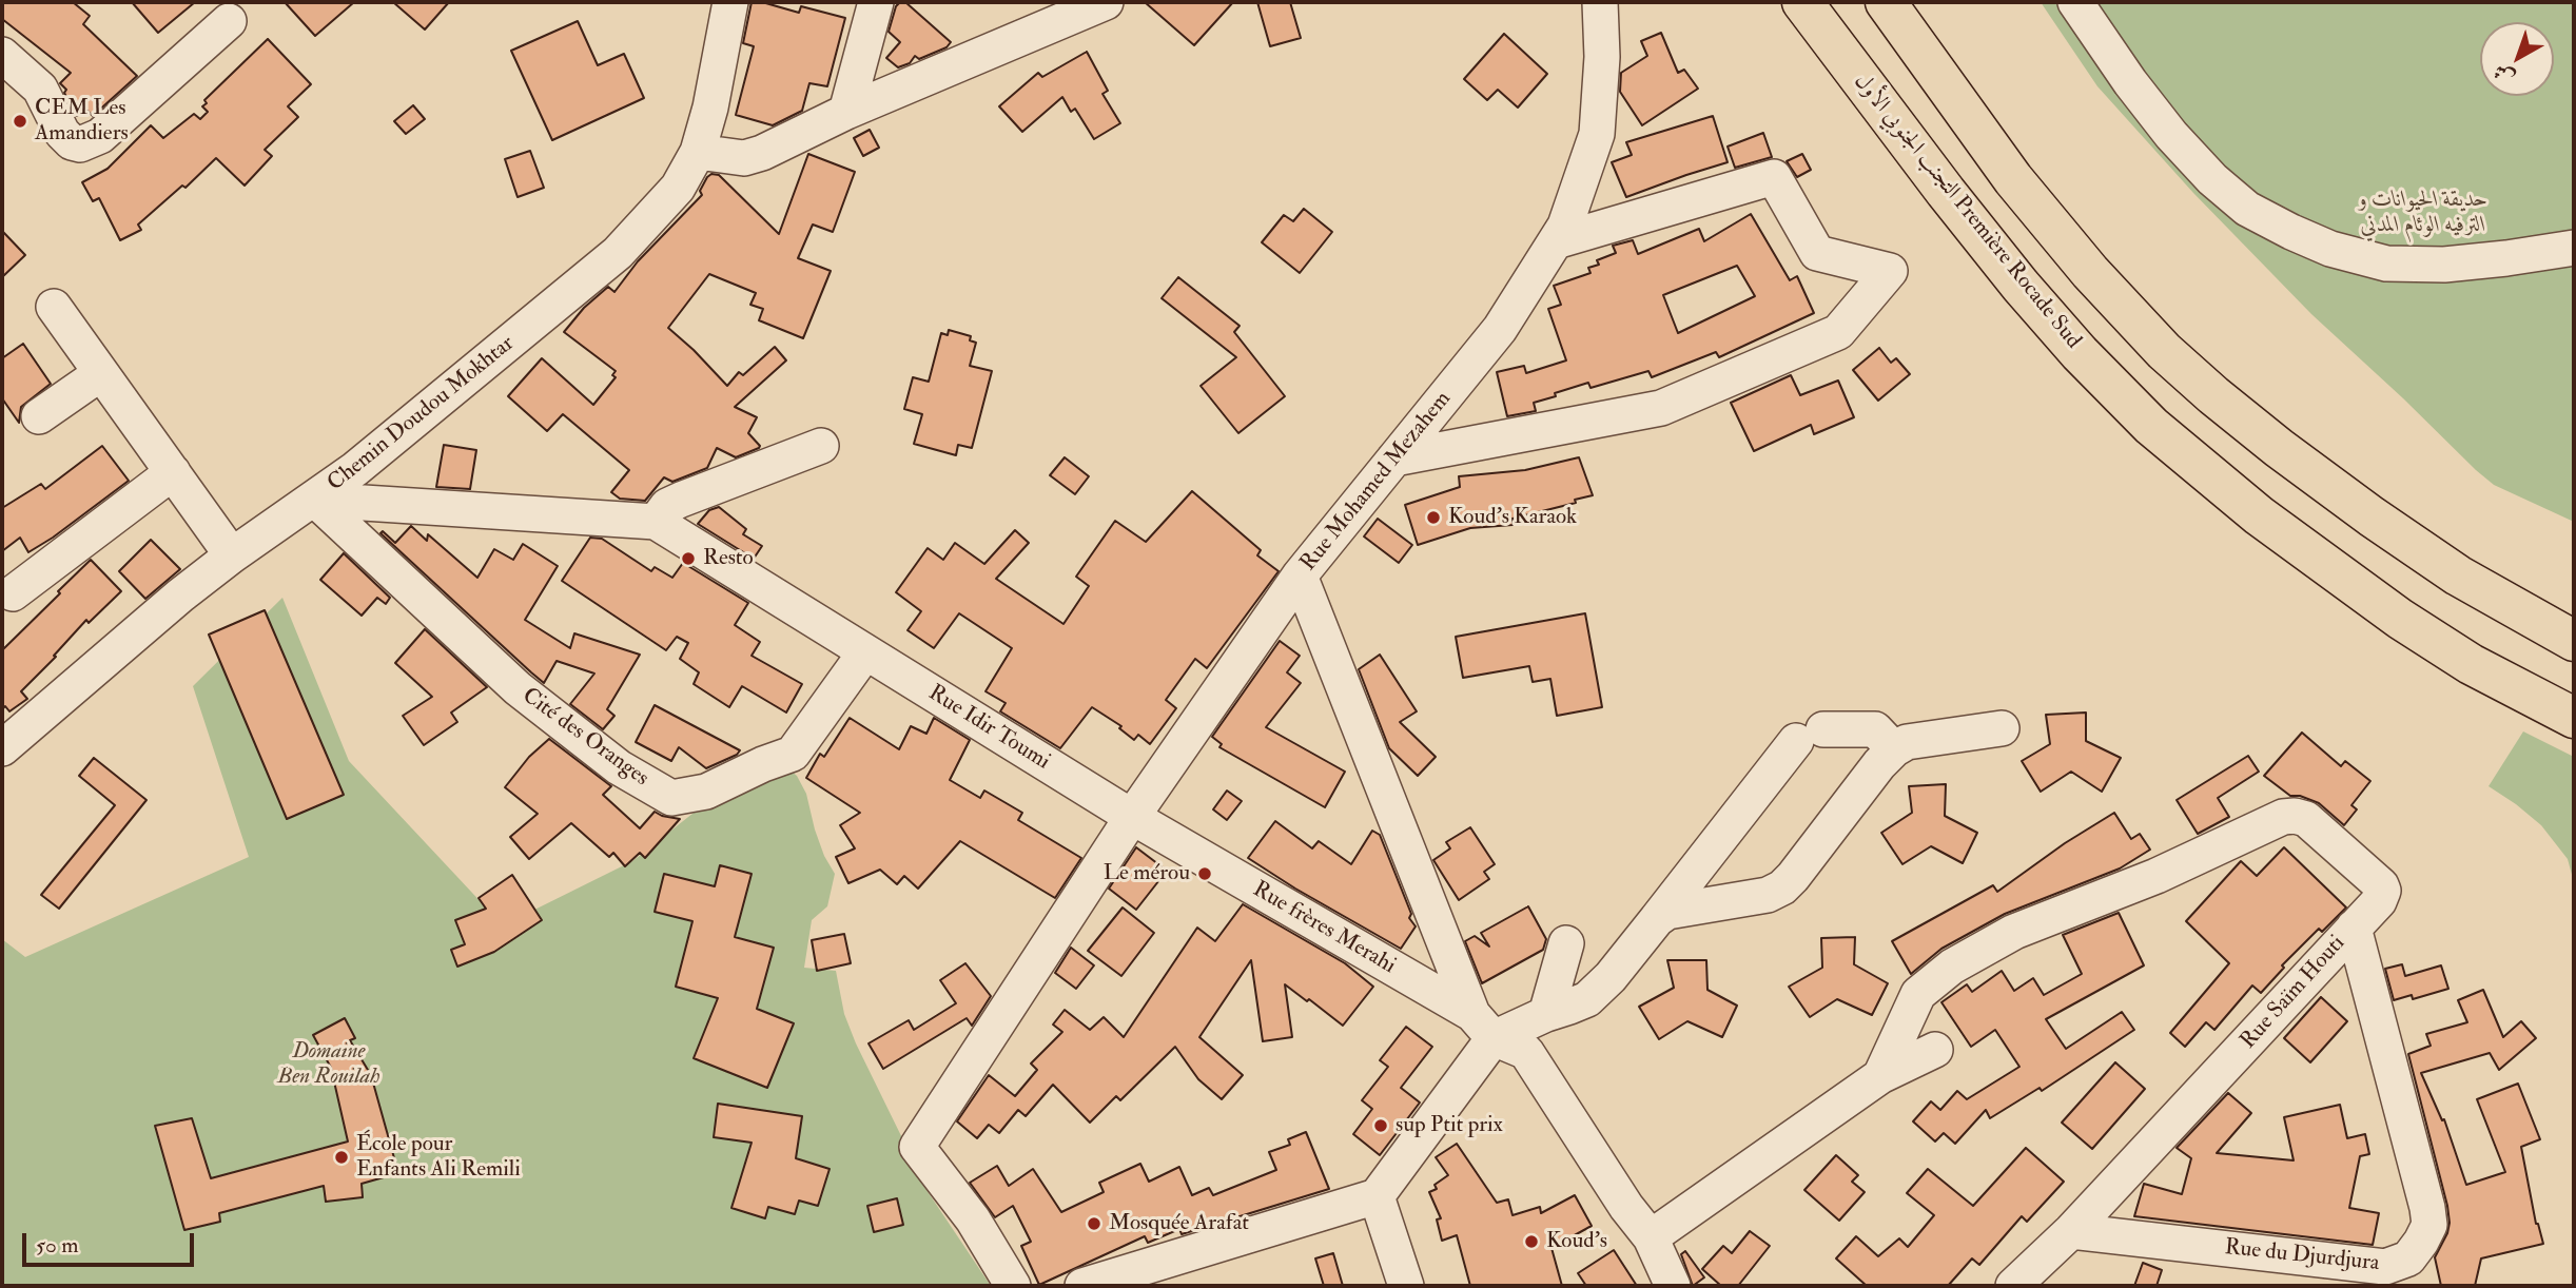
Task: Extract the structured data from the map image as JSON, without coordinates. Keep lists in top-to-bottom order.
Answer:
{
  "streets": {
    "highway": ["التجنب الجنوبي الأول Première Rocade Sud"],
    "street": [
      "Chemin Doudou Mokhtar",
      "Rue Mohamed Mezahem",
      "Rue Idir Toumi",
      "Cité des Oranges",
      "Rue frères Merahi",
      "Rue Saïm Houti",
      "Rue du Djurdjura"
    ]
  },
  "crossings": [
    ["Chemin Doudou Mokhtar", "Rue Idir Toumi"],
    ["Chemin Doudou Mokhtar", "Cité des Oranges"],
    ["Rue Mohamed Mezahem", "Rue frères Merahi"],
    ["Rue Idir Toumi", "Cité des Oranges"],
    ["Rue Idir Toumi", "Rue frères Merahi"],
    ["Rue Saïm Houti", "Rue du Djurdjura"]
  ],
  "parks": ["حديقة الحيوانات و الترفيه الوئام المدني", "Domaine Ben Rouilah"],
  "places": [
    "CEM Les Amandiers",
    "Koud's Karaok",
    "Resto",
    "Le mérou",
    "sup Ptit prix",
    "École pour Enfants Ali Remili",
    "Mosquée Arafat",
    "Koud's"
  ],
  "scale_bar": "50 m",
  "north": "bottom left"
}
